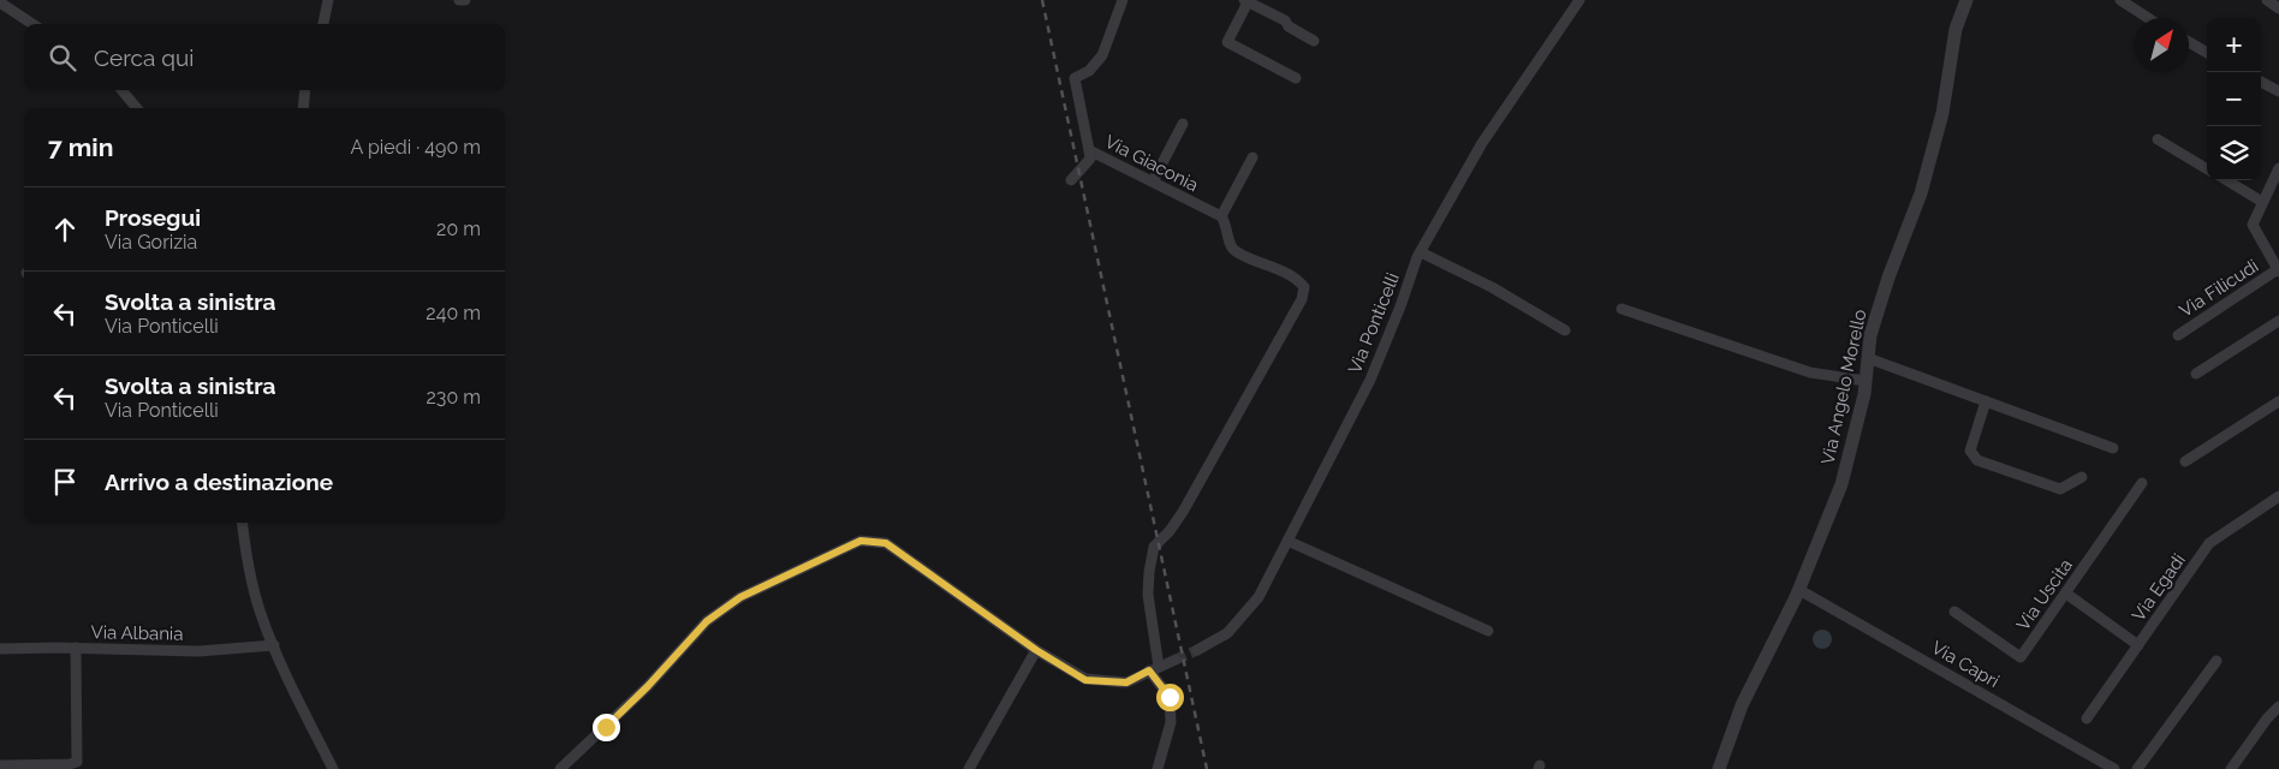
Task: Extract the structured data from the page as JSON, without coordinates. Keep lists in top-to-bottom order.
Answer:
{
  "streets": {
    "street": [
      "Via Giaconia",
      "Via Filicudi",
      "Via Ponticelli",
      "Via Angelo Morello",
      "Via Egadi",
      "Via Uscita",
      "Via Albania",
      "Via Capri"
    ]
  },
  "crossings": [
    ["Via Angelo Morello", "Via Capri"]
  ],
  "north": "top right",
  "page": {
    "map_buttons": ["+", "−"],
    "search": "Cerca qui",
    "heading": ["7 min", "A piedi · 490 m"],
    "list": [
      ["Prosegui", "Via Gorizia", "20 m"],
      ["Svolta a sinistra", "Via Ponticelli", "240 m"],
      ["Svolta a sinistra", "Via Ponticelli", "230 m"],
      "Arrivo a destinazione"
    ]
  }
}
